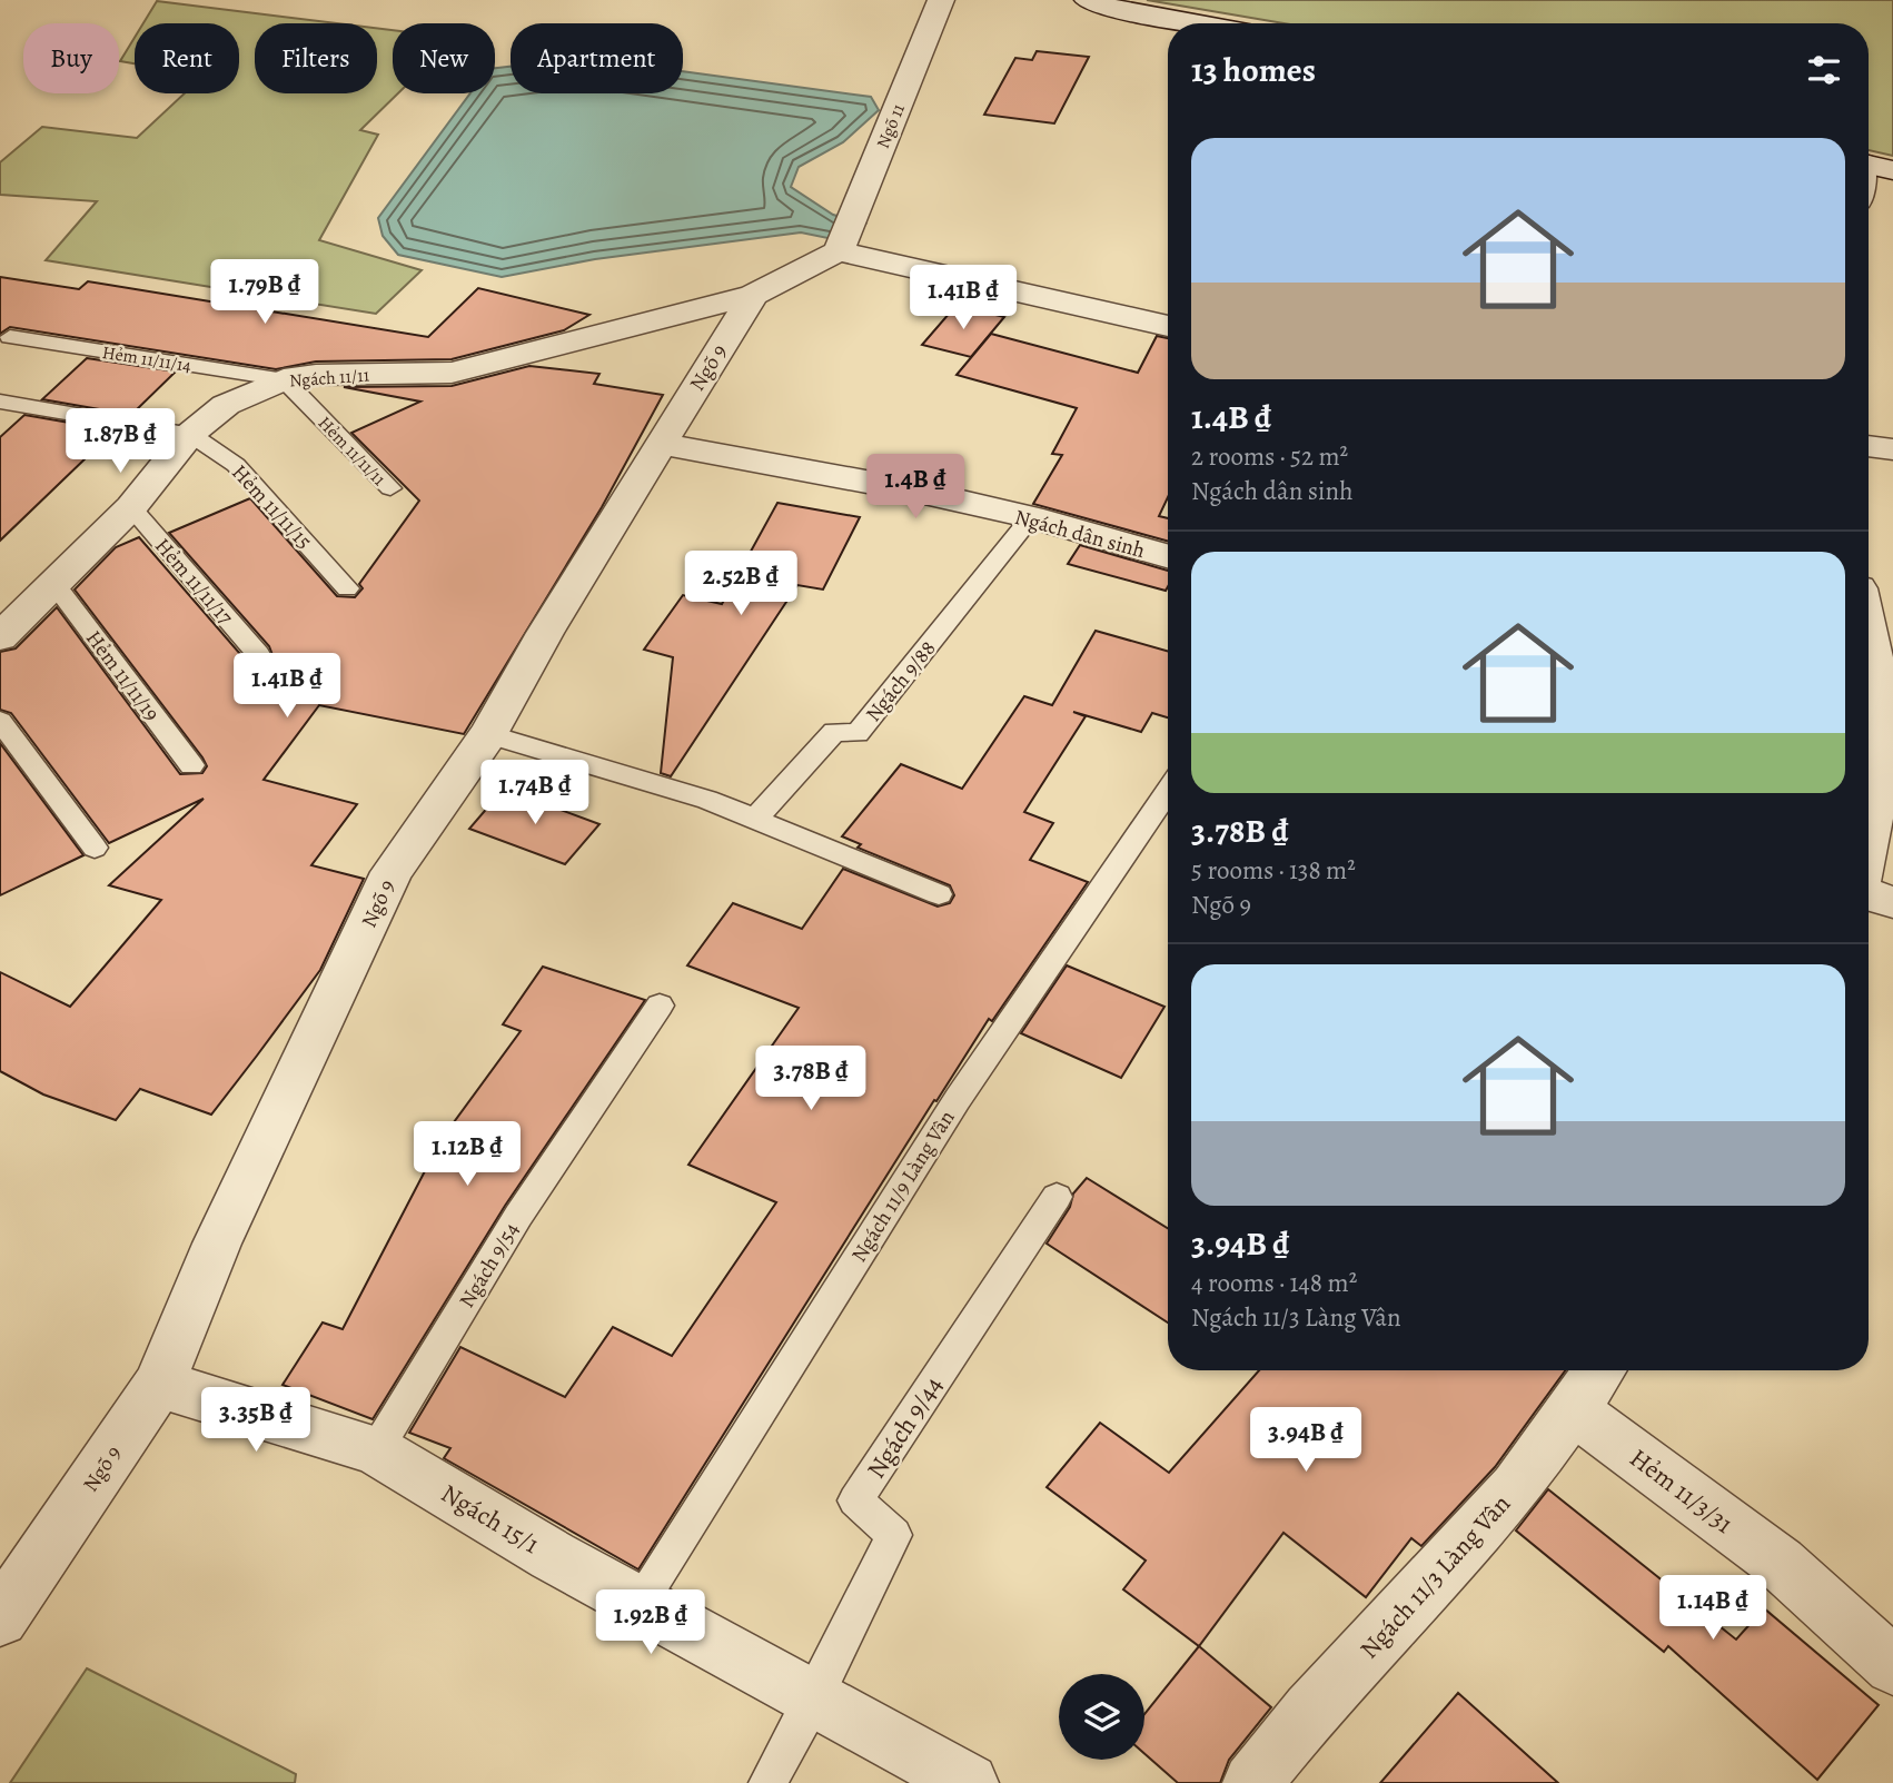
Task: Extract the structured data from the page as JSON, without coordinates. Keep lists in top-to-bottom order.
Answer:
{
  "streets": {
    "street": [
      "Ngõ 11",
      "Ngõ 9",
      "Ngách 11/11",
      "Ngách dân sinh",
      "Hẻm 11/3/31",
      "Ngách 15/1",
      "Ngách 11/3 Làng Vân"
    ],
    "lane": [
      "Hẻm 11/11/14",
      "Hẻm 11/11/11",
      "Hẻm 11/11/15",
      "Hẻm 11/11/17",
      "Hẻm 11/11/19",
      "Ngách 9/88",
      "Ngách 11/9 Làng Vân",
      "Ngách 9/54",
      "Ngách 9/44"
    ]
  },
  "crossings": [
    ["Hẻm 11/11/14", "Ngách 11/11"],
    ["Hẻm 11/11/14", "Hẻm 11/11/11"],
    ["Ngõ 9", "Ngách 11/11"],
    ["Ngõ 9", "Ngách dân sinh"],
    ["Ngõ 9", "Ngách 15/1"],
    ["Ngách 11/11", "Hẻm 11/11/11"],
    ["Ngách 11/11", "Hẻm 11/11/15"],
    ["Ngách 11/11", "Hẻm 11/11/17"],
    ["Ngách 11/11", "Hẻm 11/11/19"],
    ["Ngách dân sinh", "Ngách 9/88"],
    ["Ngách 11/9 Làng Vân", "Ngách 15/1"],
    ["Ngách 9/54", "Ngách 15/1"],
    ["Ngách 9/44", "Ngách 15/1"],
    ["Hẻm 11/3/31", "Ngách 11/3 Làng Vân"]
  ],
  "page": {
    "chip": [
      "Buy",
      "Rent",
      "Filters",
      "New",
      "Apartment"
    ],
    "heading": "13 homes",
    "list": [
      {
        "name": "1.4B ₫",
        "note": "2 rooms · 52 m² · Ngách dân sinh"
      },
      {
        "name": "3.78B ₫",
        "note": "5 rooms · 138 m² · Ngõ 9"
      },
      {
        "name": "3.94B ₫",
        "note": "4 rooms · 148 m² · Ngách 11/3 Làng Vân"
      }
    ],
    "price": [
      "1.79B ₫",
      "1.41B ₫",
      "1.87B ₫",
      "1.4B ₫",
      "2.52B ₫",
      "1.41B ₫",
      "1.74B ₫",
      "3.78B ₫",
      "1.12B ₫",
      "3.35B ₫",
      "3.94B ₫",
      "1.14B ₫",
      "1.92B ₫"
    ]
  }
}
